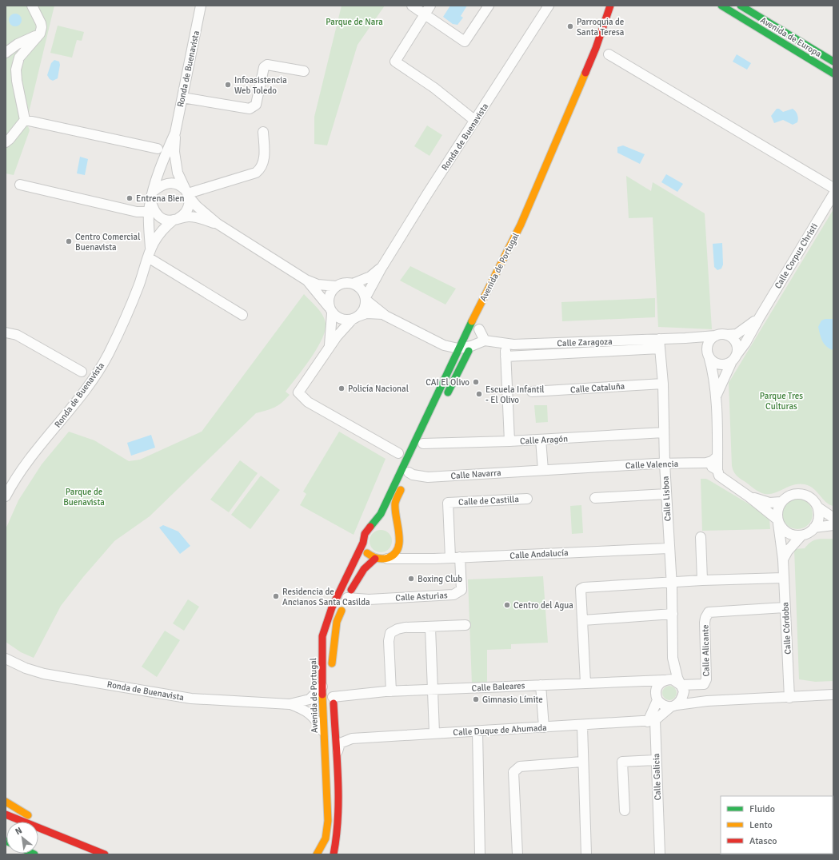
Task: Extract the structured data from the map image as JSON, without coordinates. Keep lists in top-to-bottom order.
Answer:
{
  "streets": {
    "main road": ["Avenida de Europa", "Avenida de Portugal"],
    "street": [
      "Ronda de Buenavista",
      "Calle Corpus Christi",
      "Calle Zaragoza",
      "Calle Cataluña",
      "Calle Aragón",
      "Calle Valencia",
      "Calle Navarra",
      "Calle Lisboa",
      "Calle de Castilla",
      "Calle Andalucía",
      "Calle Asturias",
      "Calle Córdoba",
      "Calle Alicante",
      "Calle Baleares",
      "Calle Duque de Ahumada",
      "Calle Galicia"
    ]
  },
  "crossings": [
    ["Ronda de Buenavista", "Avenida de Portugal"],
    ["Calle Corpus Christi", "Calle Zaragoza"],
    ["Avenida de Portugal", "Calle Andalucía"],
    ["Calle Zaragoza", "Calle Lisboa"],
    ["Calle Cataluña", "Calle Lisboa"],
    ["Calle Aragón", "Calle Lisboa"],
    ["Calle Valencia", "Calle Navarra"],
    ["Calle Valencia", "Calle Lisboa"],
    ["Calle Lisboa", "Calle Andalucía"],
    ["Calle Lisboa", "Calle Alicante"],
    ["Calle Lisboa", "Calle Baleares"],
    ["Calle de Castilla", "Calle Andalucía"],
    ["Calle de Castilla", "Calle Asturias"],
    ["Calle Andalucía", "Calle Asturias"],
    ["Calle Córdoba", "Calle Alicante"],
    ["Calle Alicante", "Calle Baleares"],
    ["Calle Duque de Ahumada", "Calle Galicia"]
  ],
  "parks": ["Parque de Nara", "Parque Tres Culturas", "Parque de Buenavista"],
  "places": [
    "Parroquia de Santa Teresa",
    "Infoasistencia Web Toledo",
    "Entrena Bien",
    "Centro Comercial Buenavista",
    "CAI El Olivo",
    "Policía Nacional",
    "Escuela Infantil - El Olivo",
    "Boxing Club",
    "Residencia de Ancianos Santa Casilda",
    "Centro del Agua",
    "Gimnasio Límite"
  ],
  "legend": ["Fluido", "Lento", "Atasco"],
  "north": "top left"
}
